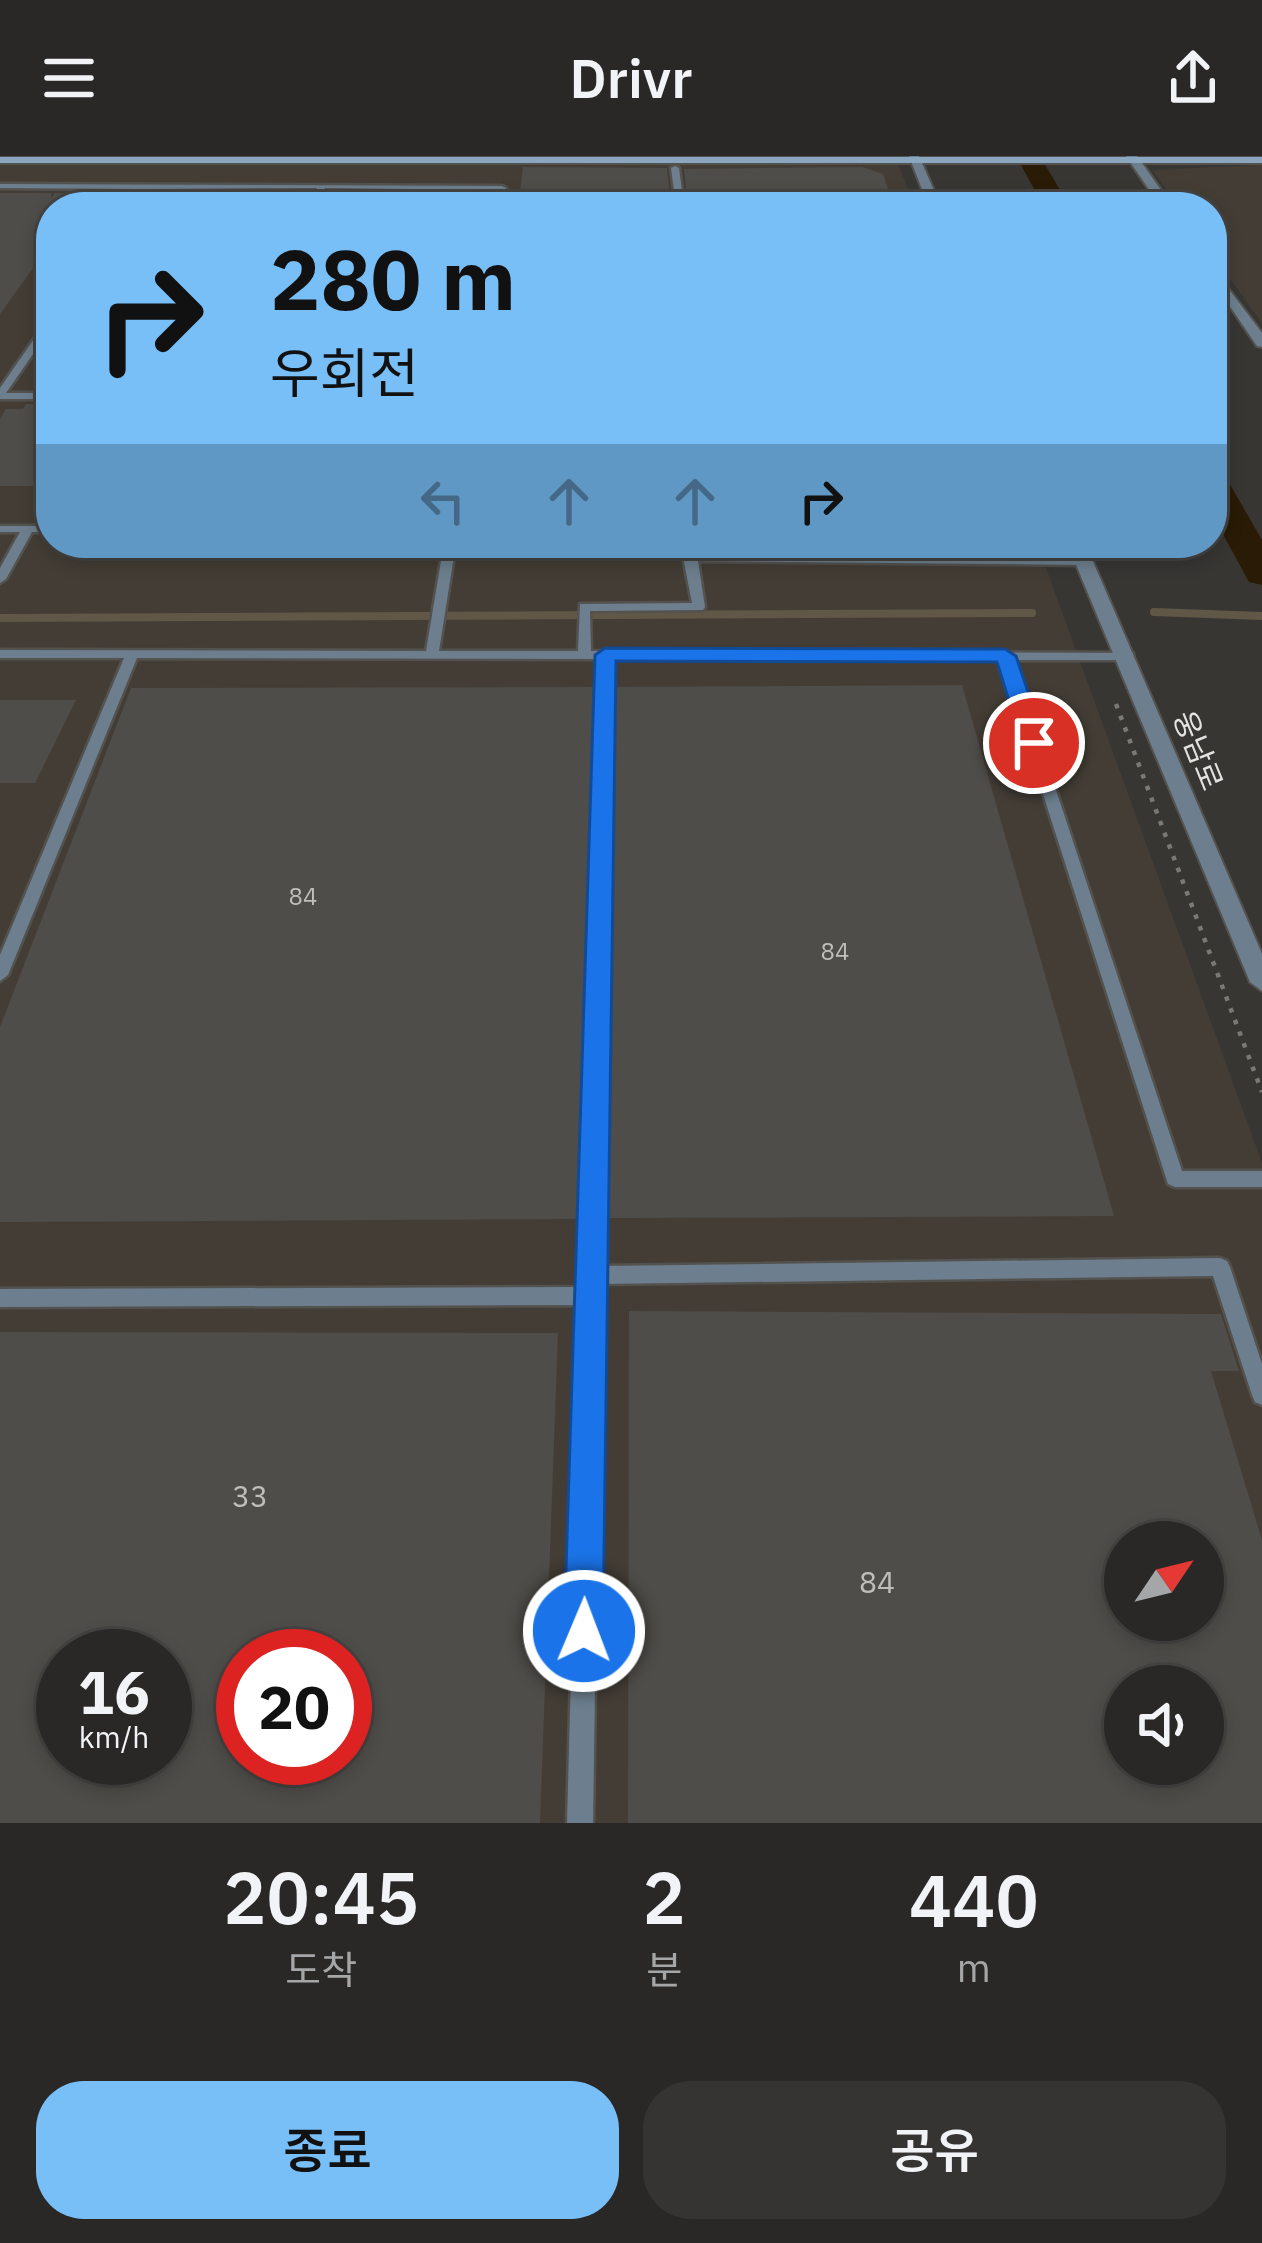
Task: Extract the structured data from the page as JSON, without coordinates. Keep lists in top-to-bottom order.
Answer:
{
  "streets": {
    "street": ["웅남로"]
  },
  "house_numbers": [
    "84",
    "84",
    "33",
    "84"
  ],
  "north": "top right",
  "page": {
    "header": "Drivr",
    "turn": ["280 m", "우회전"],
    "speed": "16 km/h",
    "limit": "20",
    "eta": [
      "20:45",
      "도착",
      "2",
      "분",
      "440",
      "m"
    ],
    "buttons": ["종료", "공유"]
  }
}
